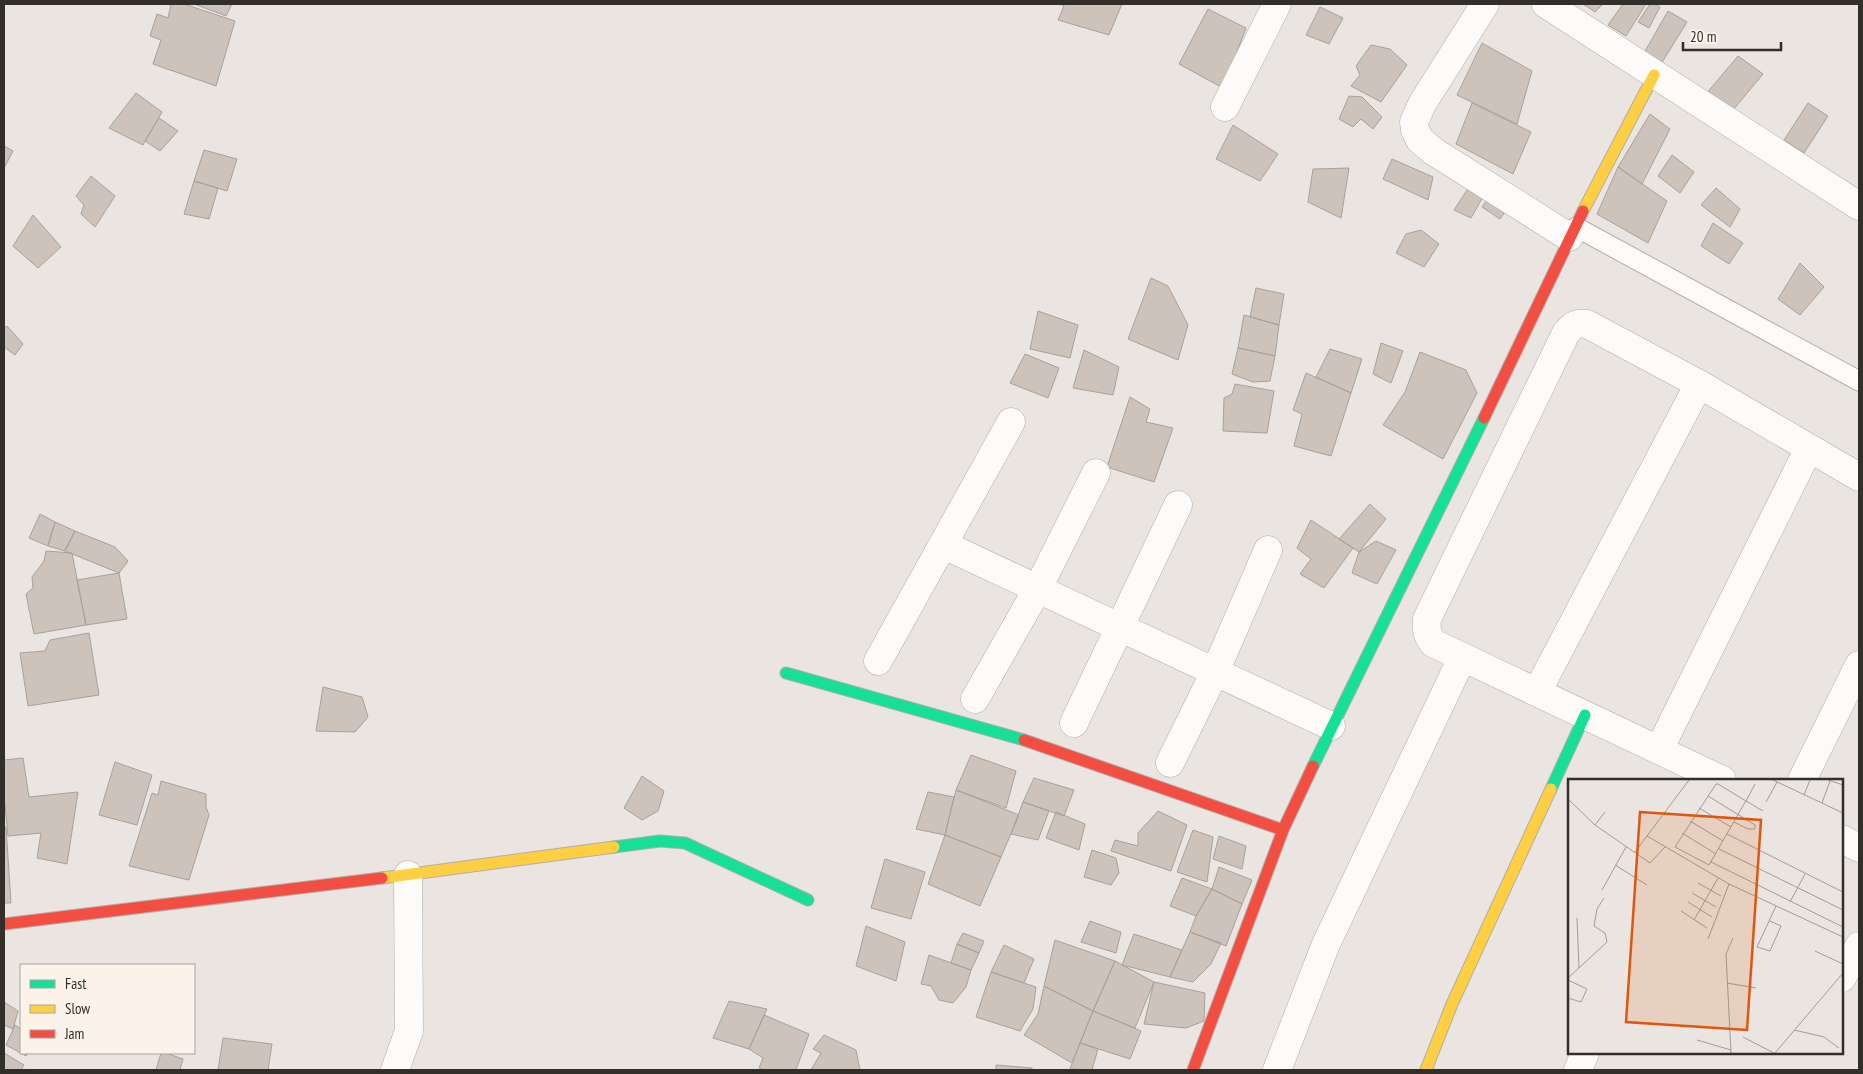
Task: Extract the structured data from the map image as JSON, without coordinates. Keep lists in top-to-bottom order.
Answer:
{
  "legend": ["Fast", "Slow", "Jam"],
  "scale_bar": "20 m"
}
